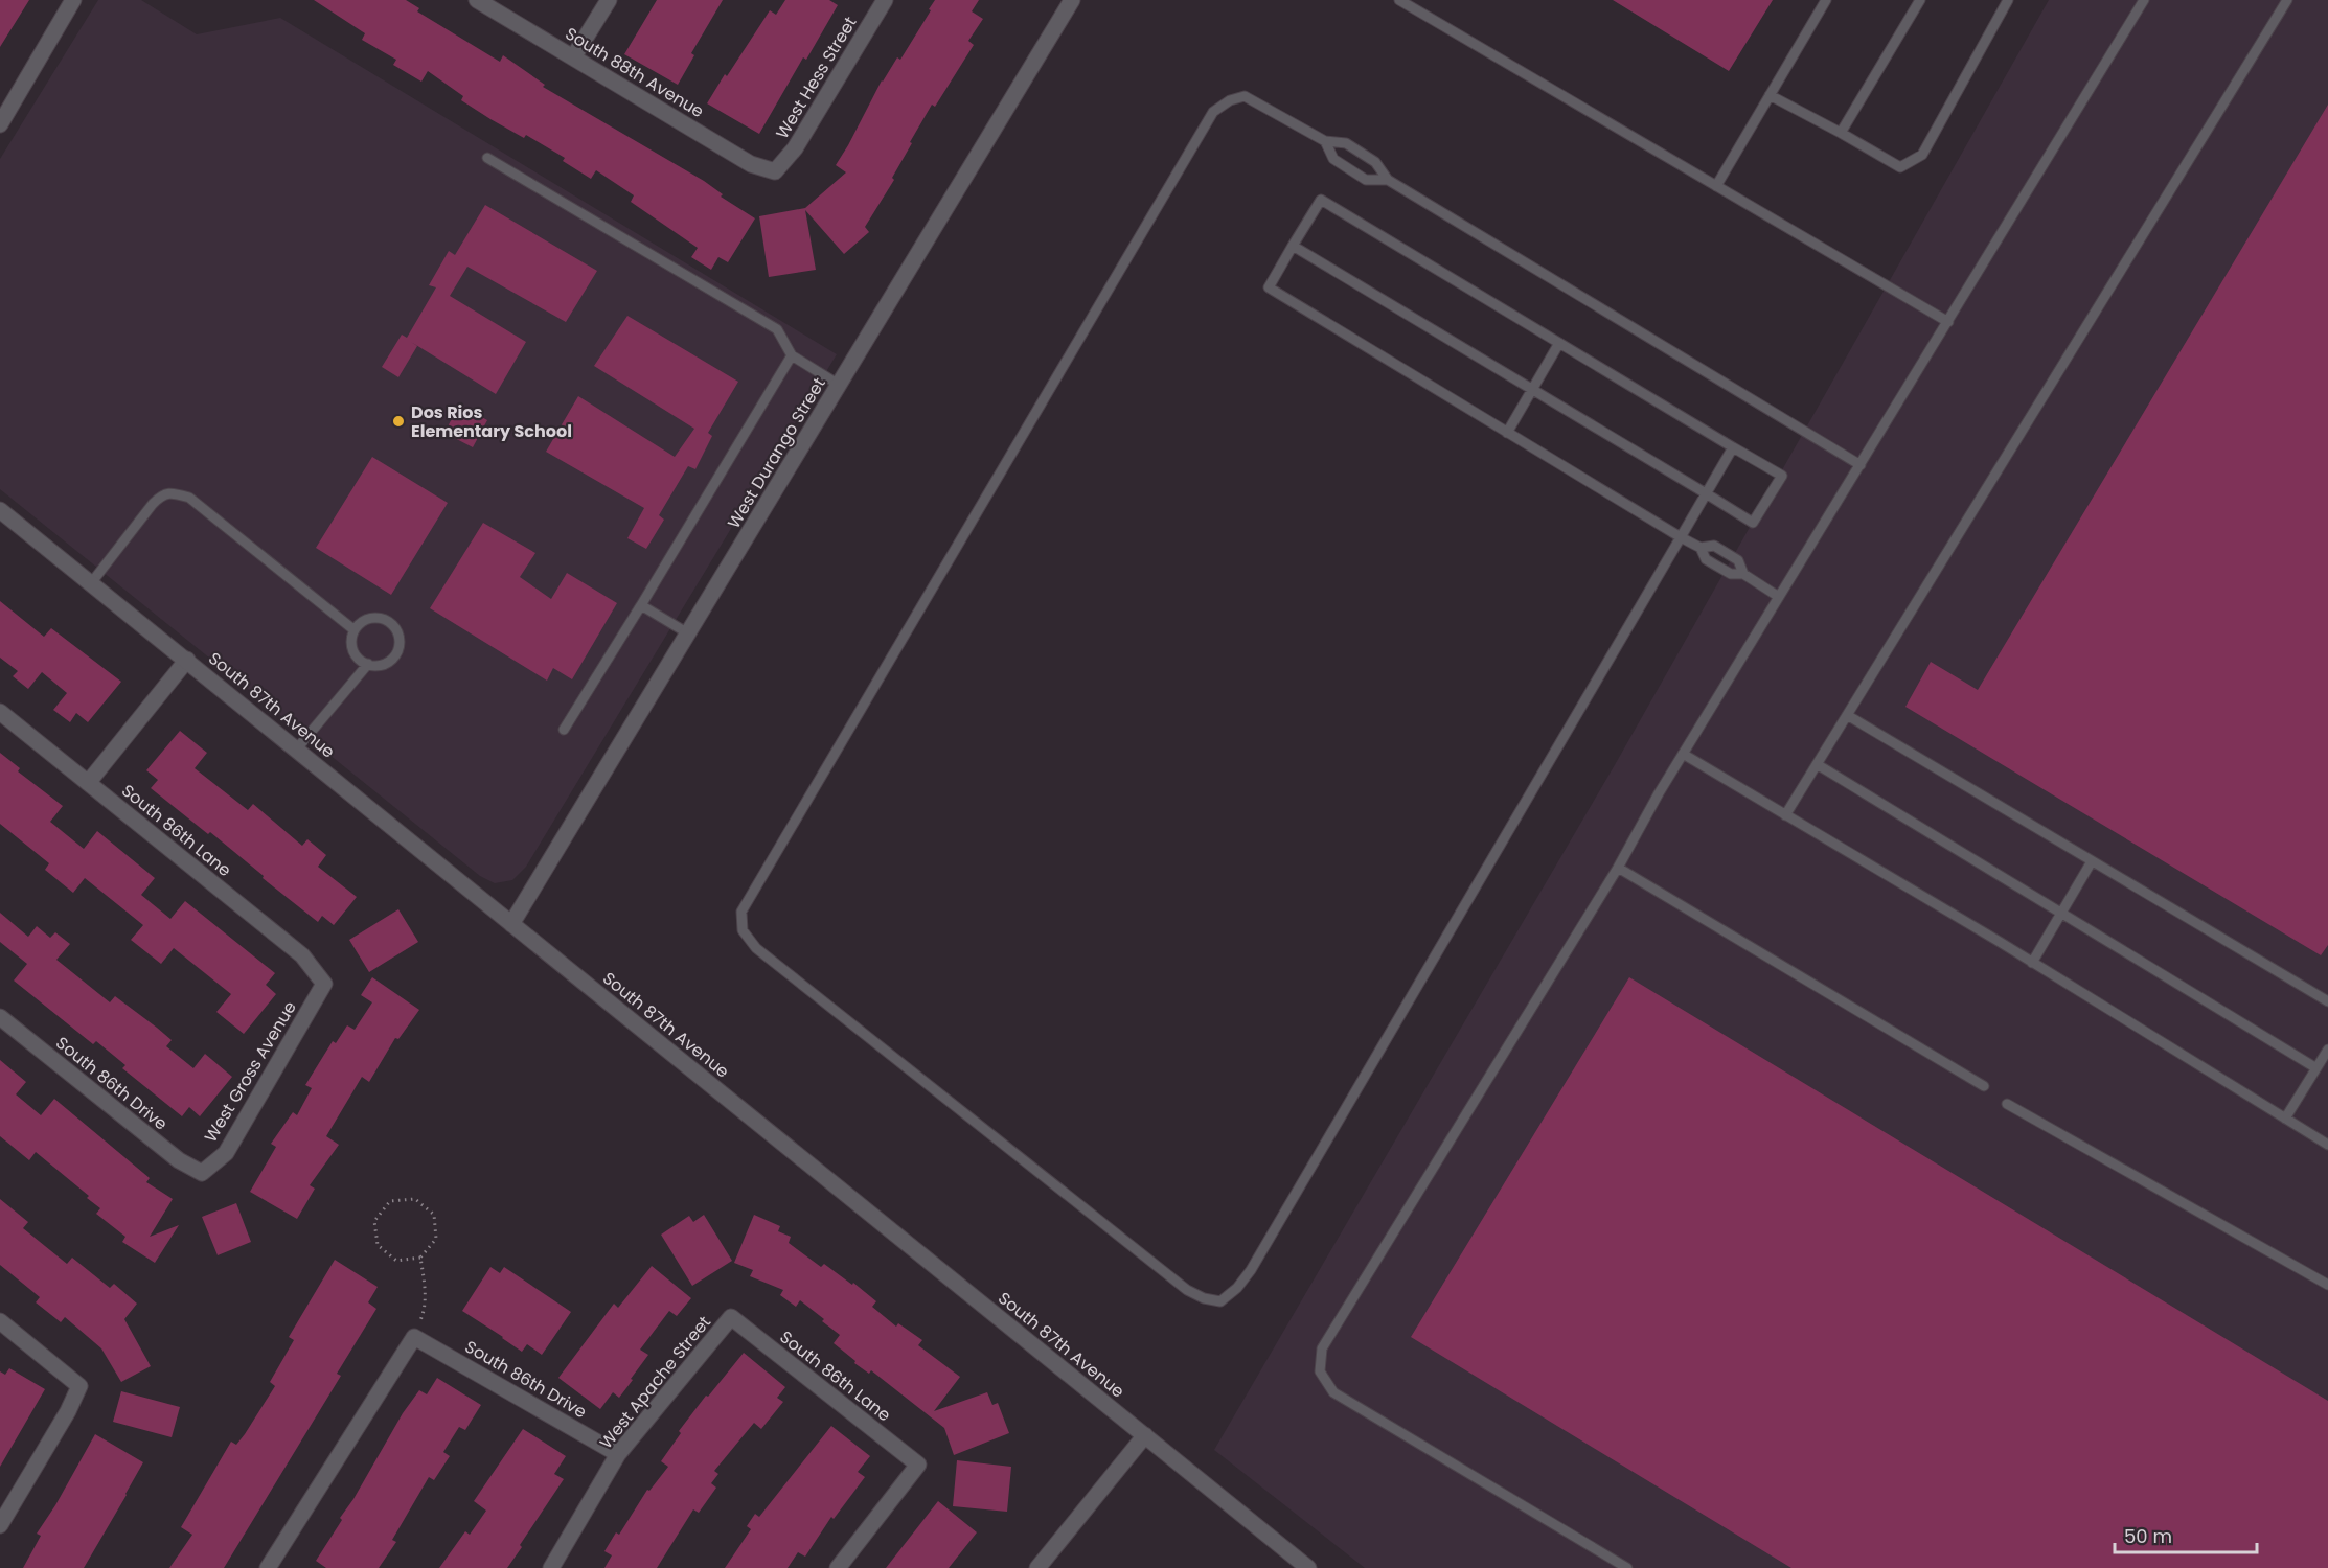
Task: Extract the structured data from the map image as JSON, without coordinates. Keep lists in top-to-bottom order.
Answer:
{
  "streets": {
    "street": [
      "South 88th Avenue",
      "West Hess Street",
      "West Durango Street",
      "South 87th Avenue",
      "South 86th Lane",
      "West Gross Avenue",
      "South 86th Drive",
      "West Apache Street"
    ]
  },
  "crossings": [
    ["South 88th Avenue", "West Hess Street"],
    ["West Durango Street", "South 87th Avenue"],
    ["South 86th Lane", "West Gross Avenue"],
    ["South 86th Lane", "West Apache Street"],
    ["West Gross Avenue", "South 86th Drive"],
    ["South 86th Drive", "West Apache Street"]
  ],
  "places": ["Dos Rios Elementary School"],
  "scale_bar": "50 m"
}
